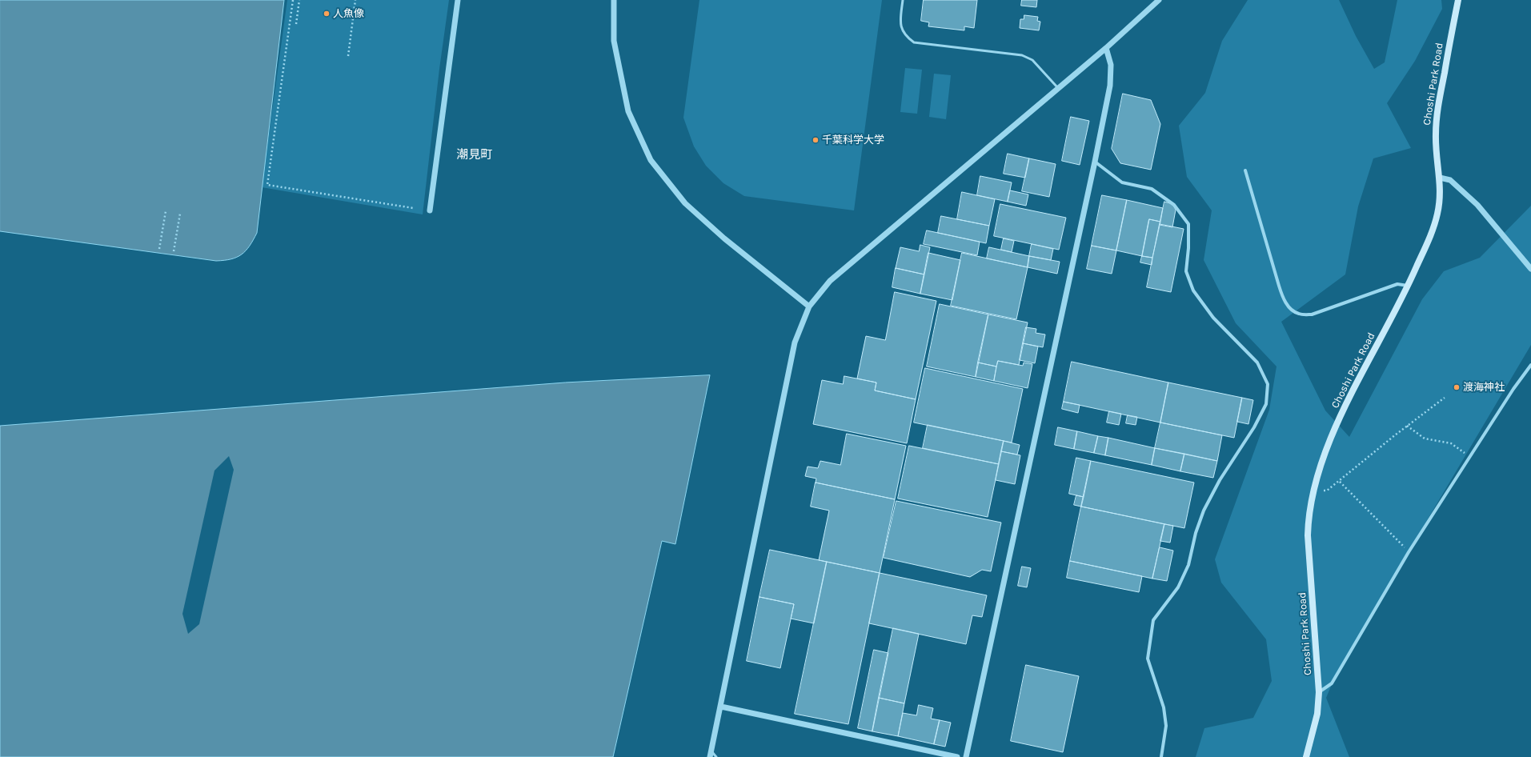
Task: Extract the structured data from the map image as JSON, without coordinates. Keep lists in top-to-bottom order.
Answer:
{
  "streets": {
    "main road": ["Choshi Park Road"]
  },
  "districts": ["潮見町"],
  "places": ["人魚像", "千葉科学大学", "渡海神社"]
}
